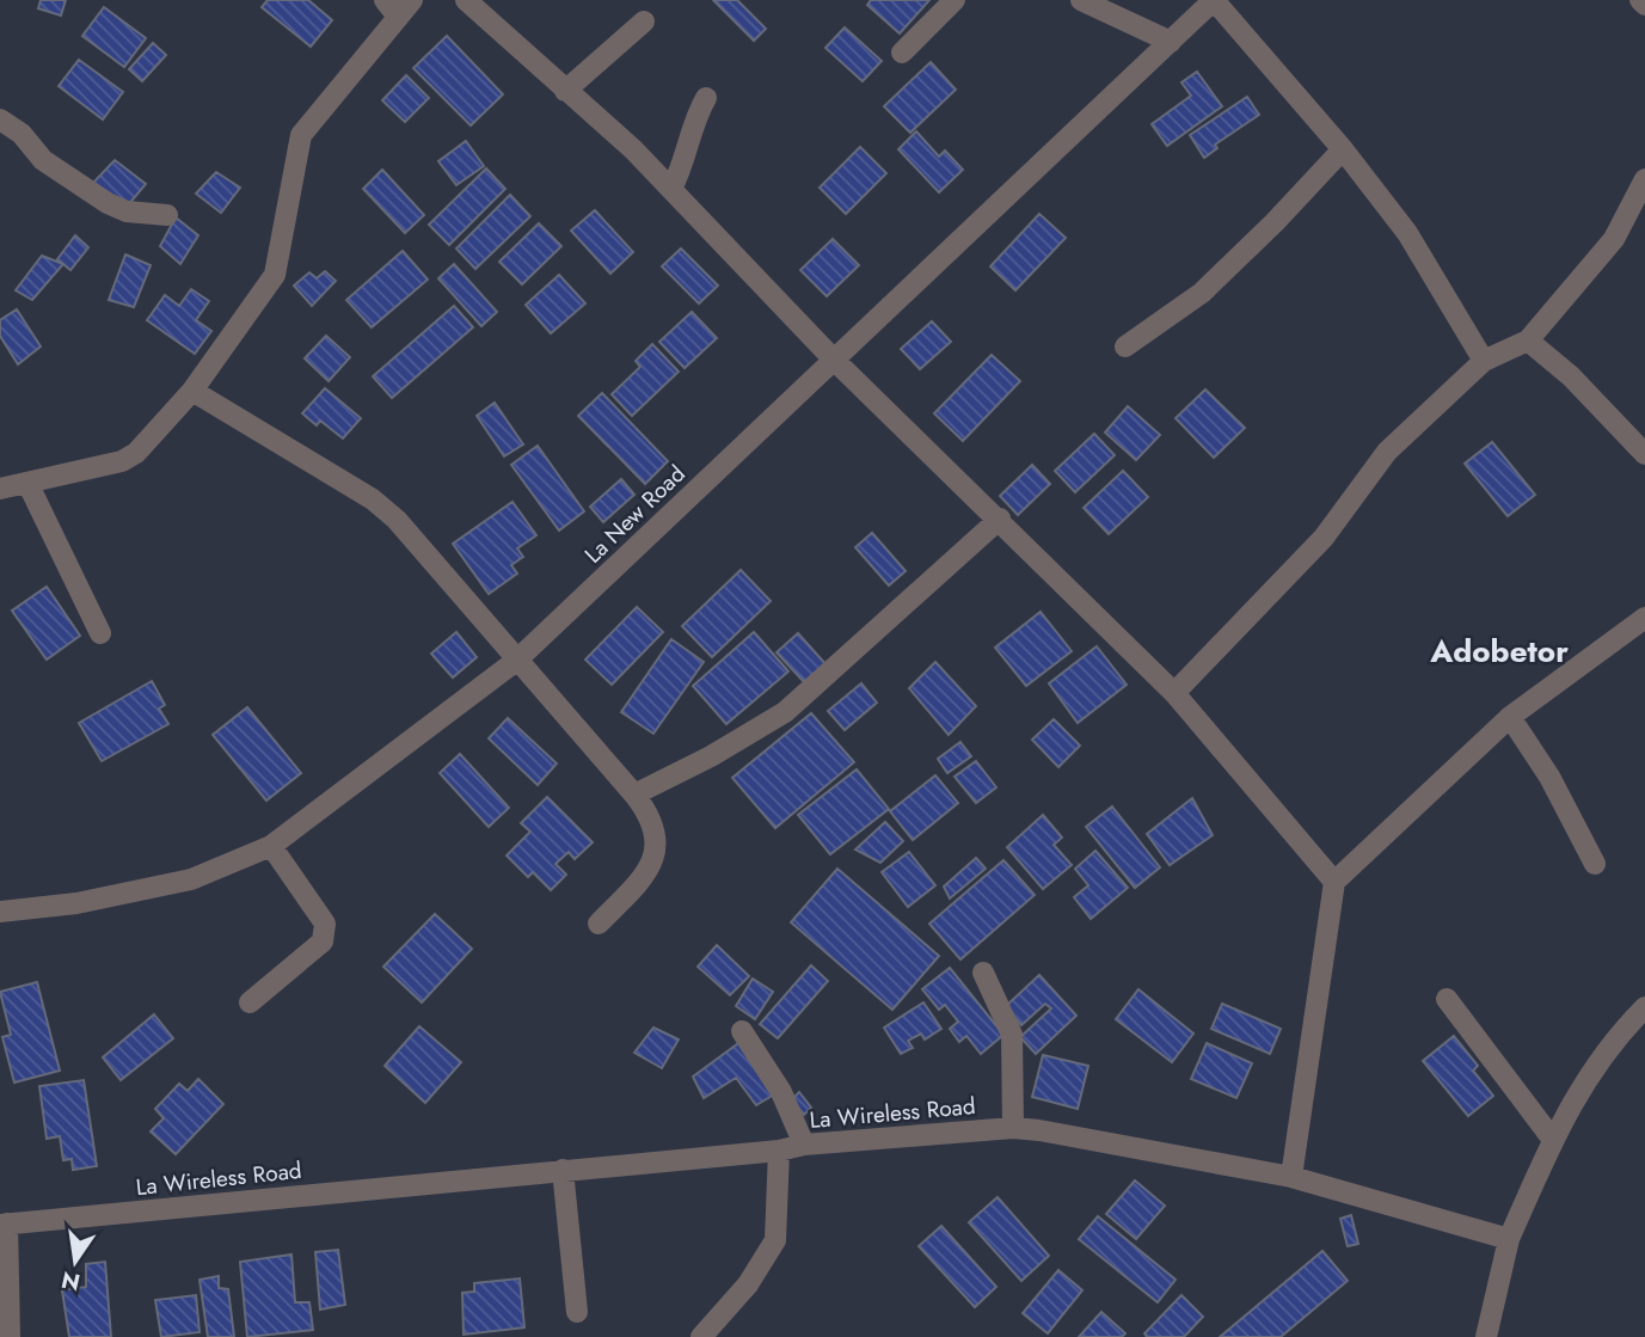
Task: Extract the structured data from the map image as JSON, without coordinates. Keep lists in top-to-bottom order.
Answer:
{
  "streets": {
    "street": ["La New Road", "La Wireless Road"]
  },
  "districts": ["Adobetor"],
  "north": "bottom"
}
